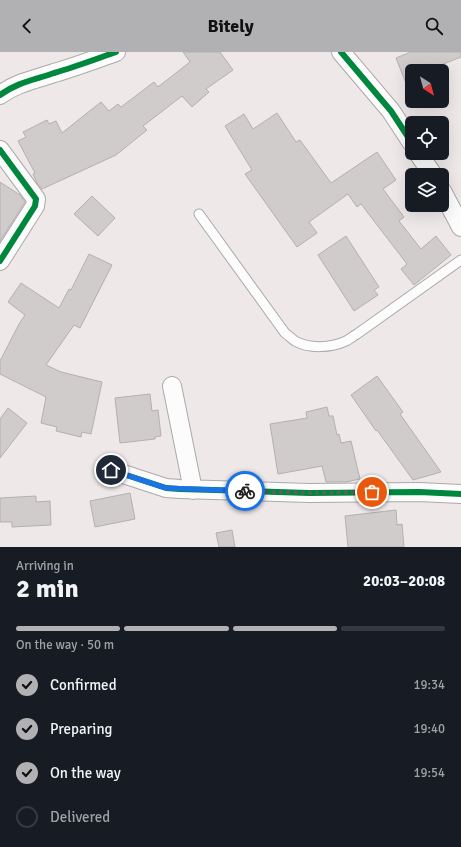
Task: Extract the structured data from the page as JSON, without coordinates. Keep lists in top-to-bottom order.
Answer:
{
  "north": "bottom right",
  "page": {
    "header": "Bitely",
    "heading": ["2 min", "Arriving in", "20:03–20:08"],
    "bar": "On the way · 50 m",
    "list": [
      ["Confirmed", "19:34"],
      ["Preparing", "19:40"],
      ["On the way", "19:54"],
      "Delivered"
    ]
  }
}
